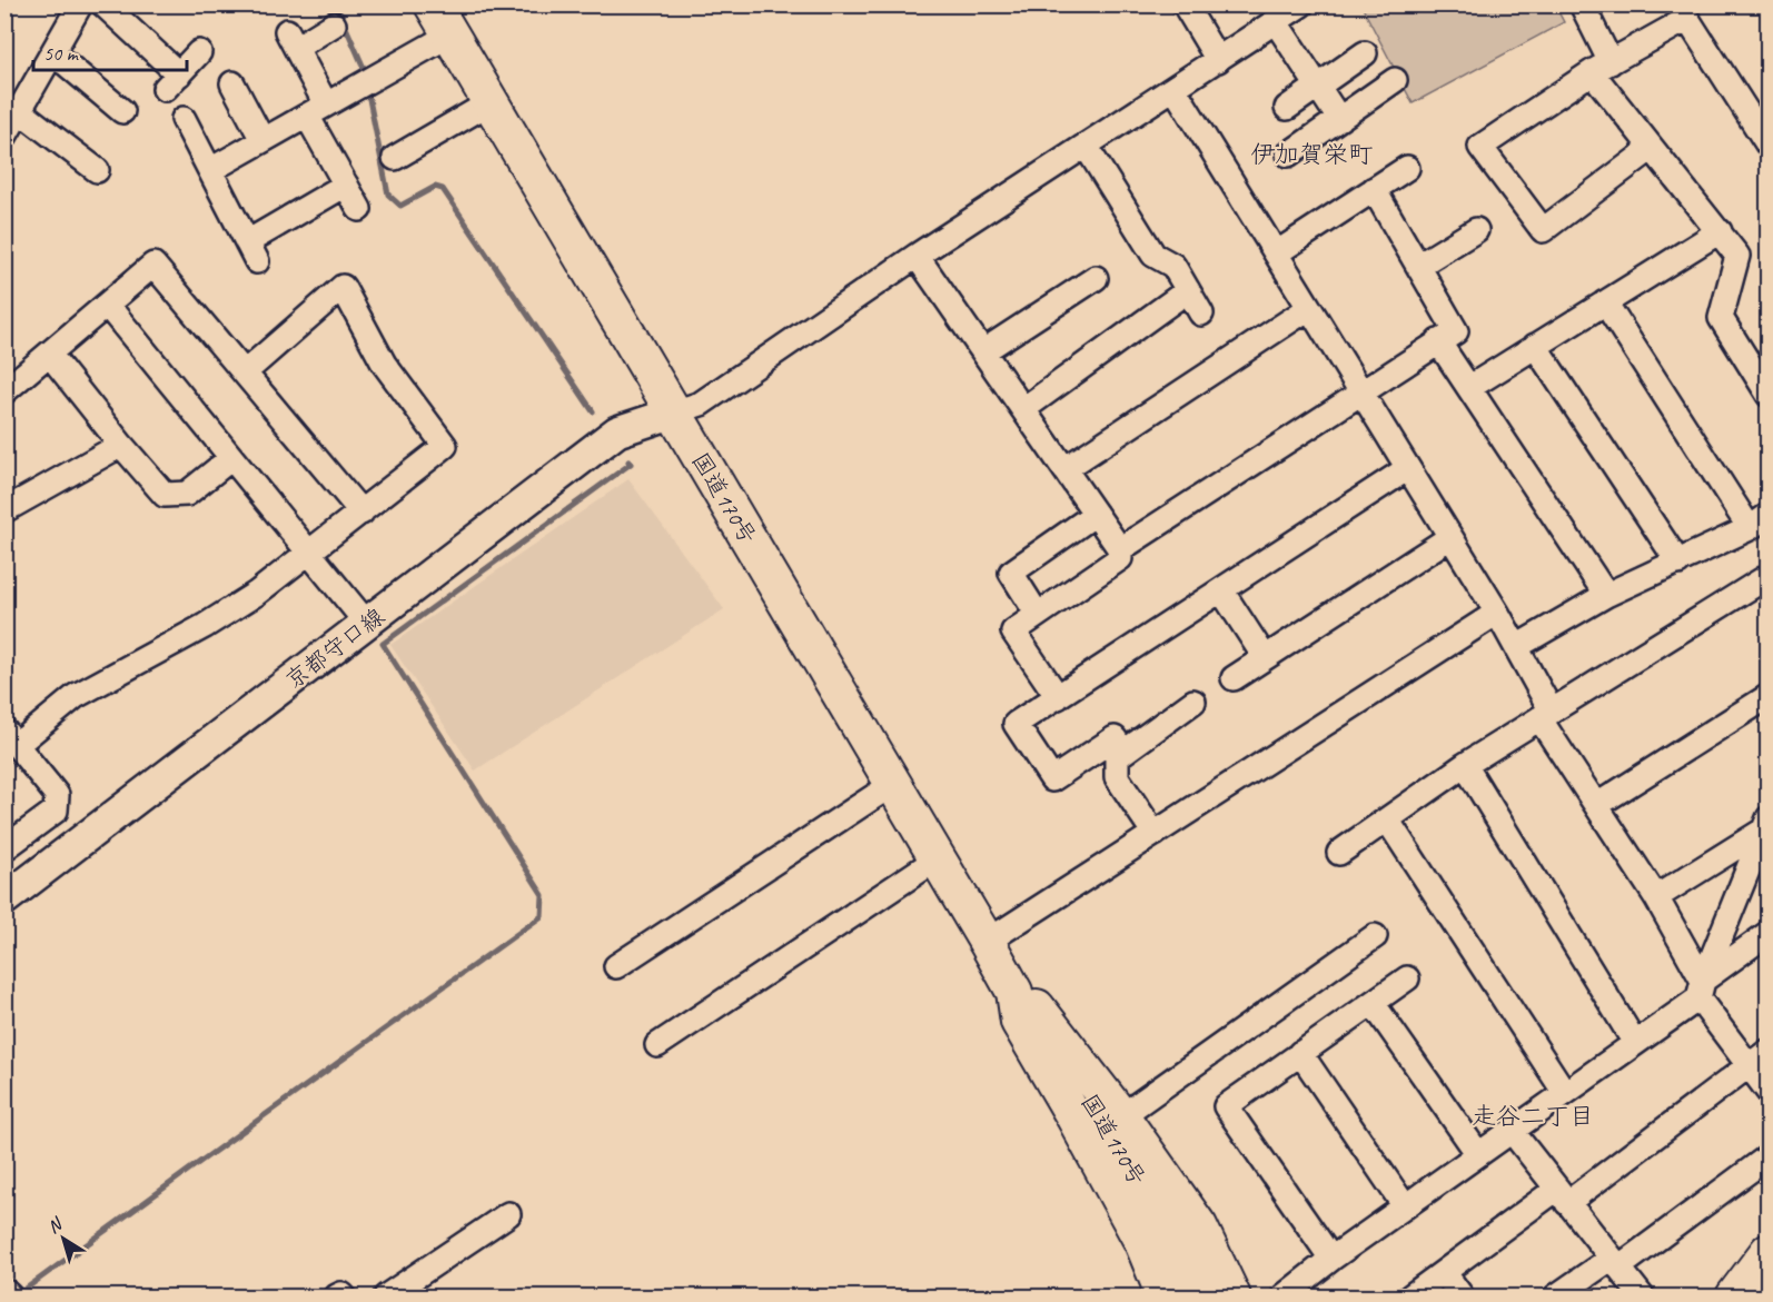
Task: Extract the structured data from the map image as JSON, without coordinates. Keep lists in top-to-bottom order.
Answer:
{
  "streets": {
    "highway": ["国道170号"],
    "main road": ["京都守口線"]
  },
  "crossings": [
    ["国道170号", "京都守口線"]
  ],
  "districts": ["伊加賀栄町", "走谷二丁目"],
  "scale_bar": "50 m",
  "north": "top left"
}
